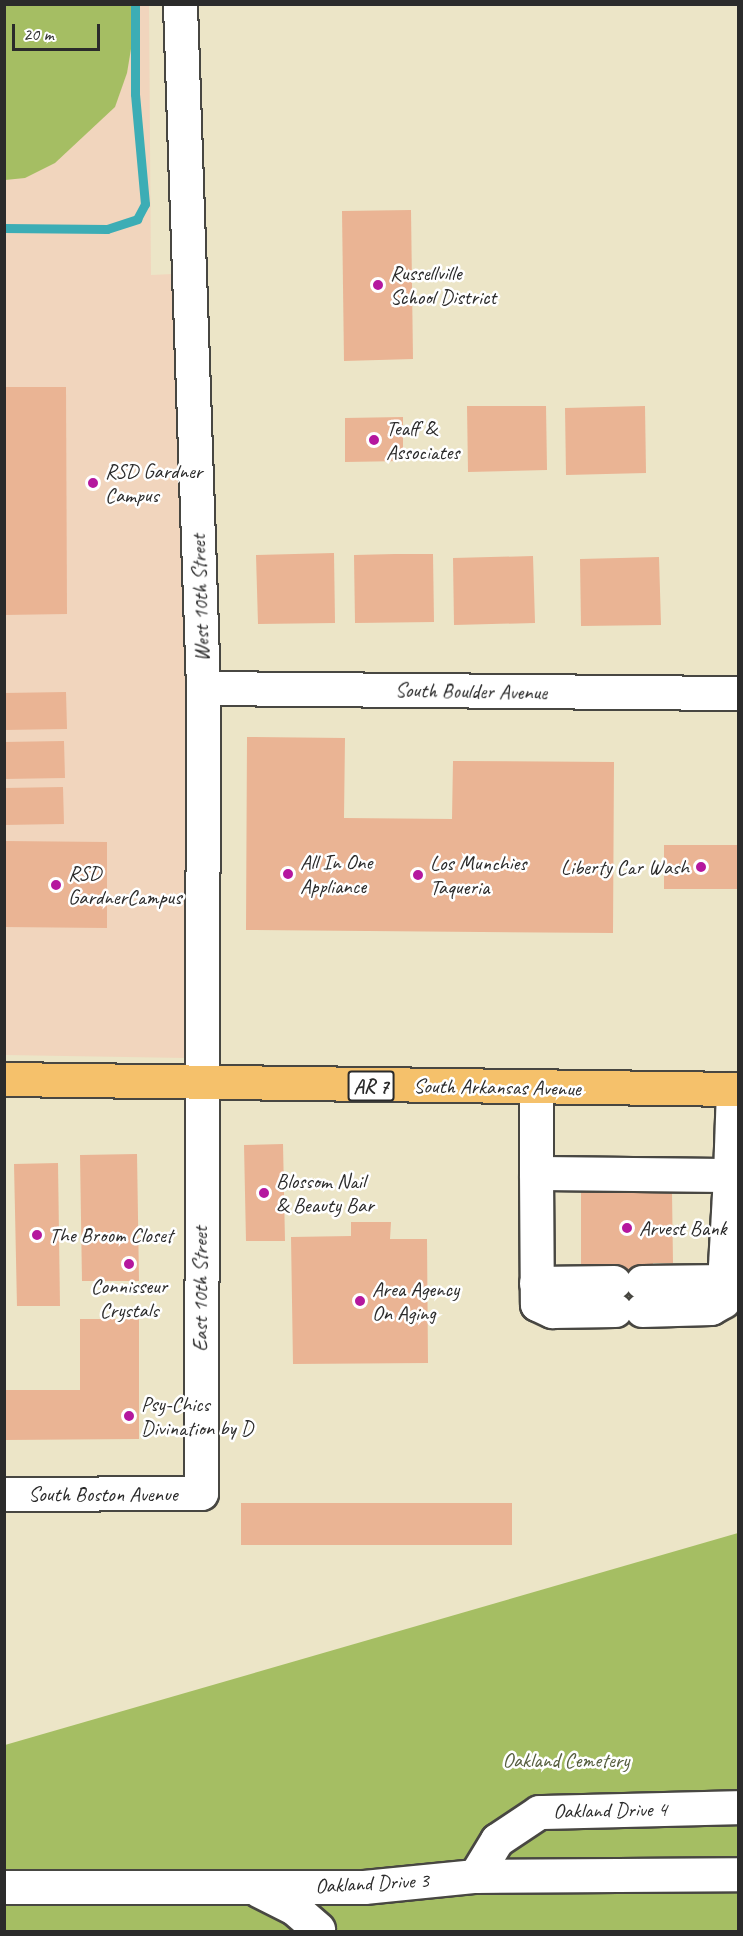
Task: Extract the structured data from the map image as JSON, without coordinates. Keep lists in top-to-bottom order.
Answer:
{
  "streets": {
    "highway": ["AR 7", "South Arkansas Avenue"],
    "street": [
      "West 10th Street",
      "South Boulder Avenue",
      "East 10th Street",
      "South Boston Avenue",
      "Oakland Drive 4",
      "Oakland Drive 3"
    ]
  },
  "crossings": [
    ["West 10th Street", "South Boulder Avenue"],
    ["West 10th Street", "South Arkansas Avenue"],
    ["West 10th Street", "East 10th Street"],
    ["South Arkansas Avenue", "East 10th Street"],
    ["East 10th Street", "South Boston Avenue"],
    ["Oakland Drive 4", "Oakland Drive 3"]
  ],
  "parks": ["Oakland Cemetery"],
  "places": [
    "Russellville School District",
    "Teaff & Associates",
    "RSD Gardner Campus",
    "Liberty Car Wash",
    "All In One Appliance",
    "Los Munchies Taqueria",
    "RSD GardnerCampus",
    "Blossom Nail & Beauty Bar",
    "Arvest Bank",
    "The Broom Closet",
    "Connisseur Crystals",
    "Area Agency On Aging",
    "Psy-Chics Divination by D"
  ],
  "scale_bar": "20 m"
}
